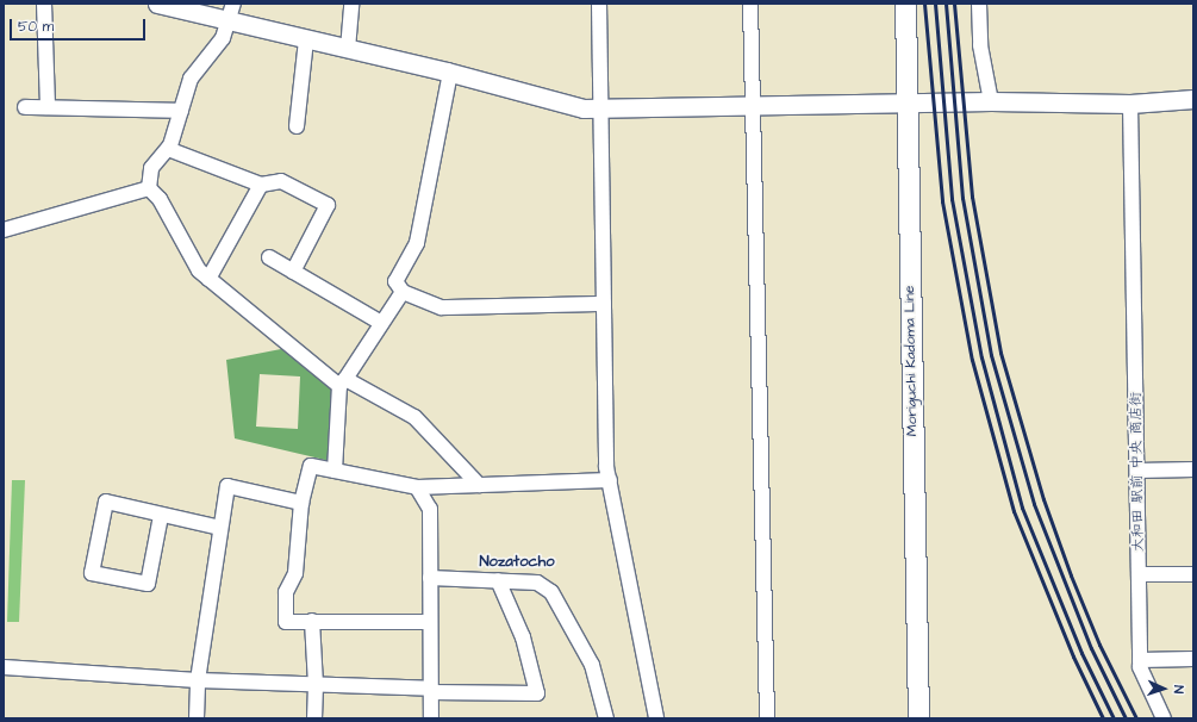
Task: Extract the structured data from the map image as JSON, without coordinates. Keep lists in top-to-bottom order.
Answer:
{
  "streets": {
    "main road": ["Moriguchi Kadoma Line"],
    "street": ["大和田 駅前 中央 商店街"]
  },
  "districts": ["Nozatocho"],
  "scale_bar": "50 m",
  "north": "right"
}
